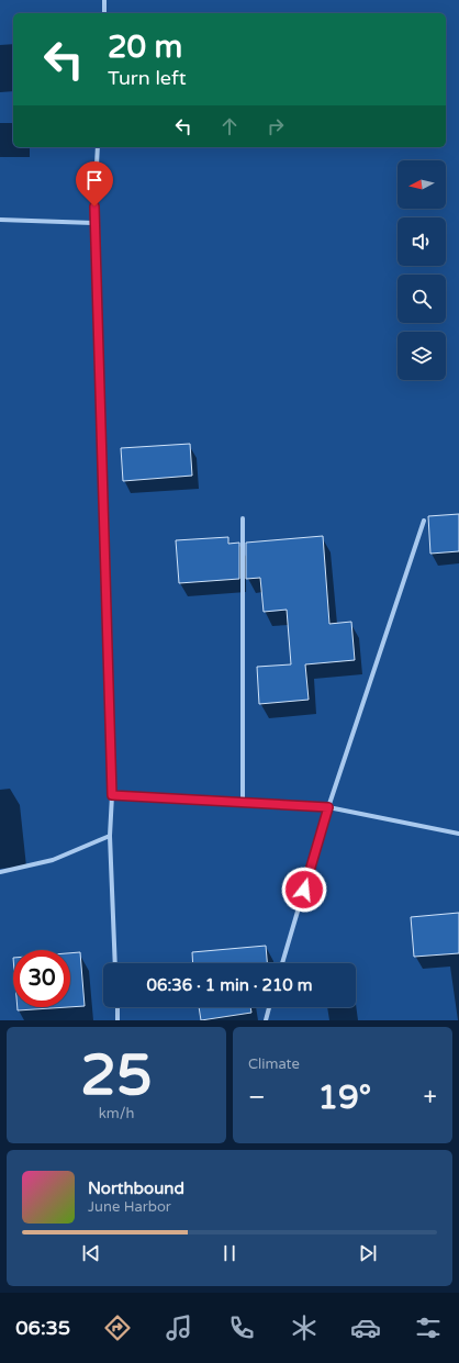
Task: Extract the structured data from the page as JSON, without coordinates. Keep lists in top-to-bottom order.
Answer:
{
  "north": "left",
  "page": {
    "turn": ["20 m", "Turn left"],
    "limit": "30",
    "trip": "06:36 · 1 min · 210 m",
    "tile": [
      ["25", "km/h"],
      "Climate"
    ],
    "heat": ["−", "19°", "+"],
    "song": ["Northbound", "June Harbor"],
    "tabs": "06:35"
  }
}
